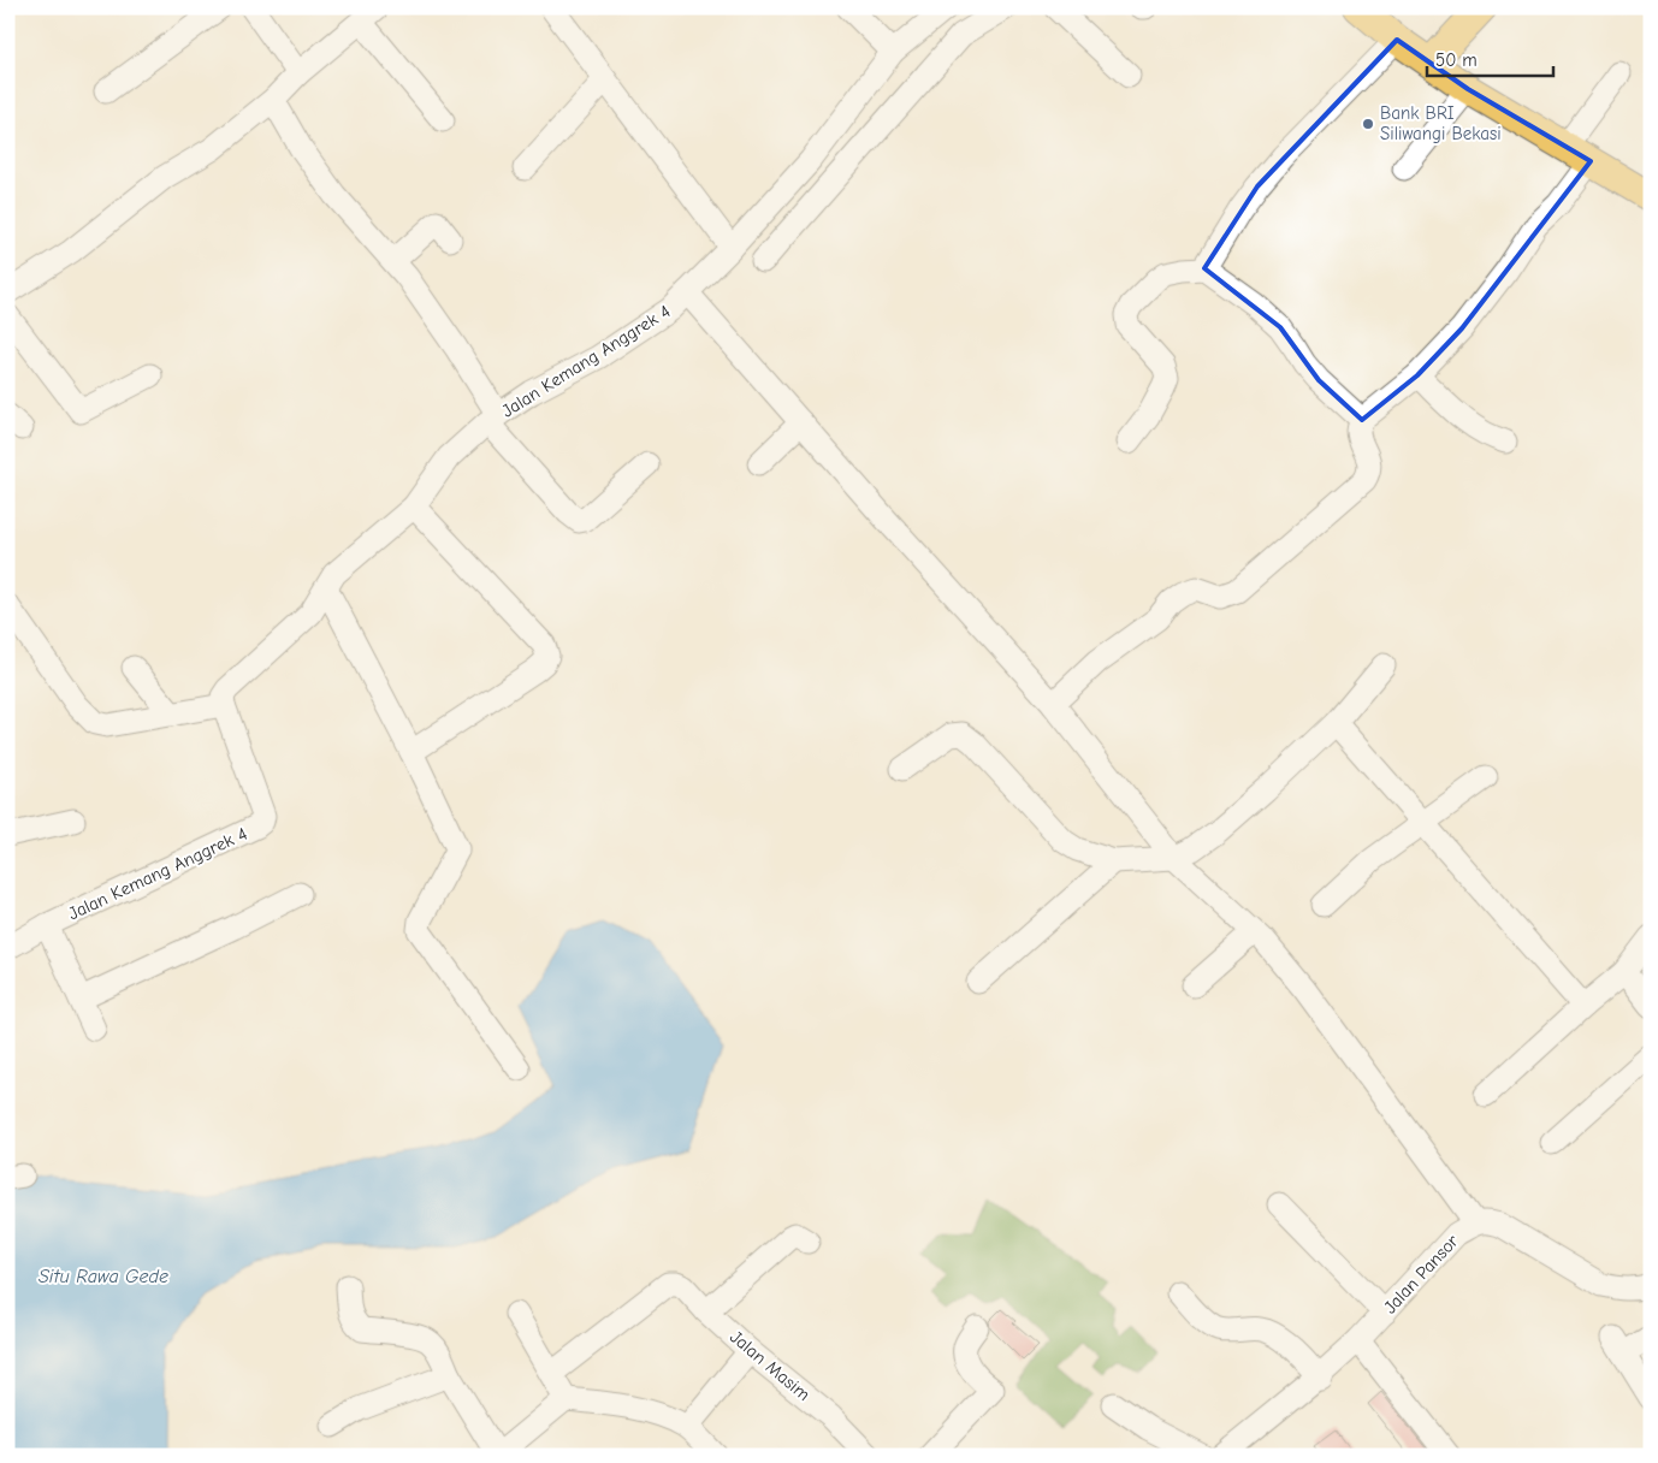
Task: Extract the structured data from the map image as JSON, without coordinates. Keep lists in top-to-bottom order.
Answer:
{
  "streets": {
    "street": ["Jalan Kemang Anggrek 4", "Jalan Pansor", "Jalan Masim"]
  },
  "water": ["Situ Rawa Gede"],
  "places": ["Bank BRI Siliwangi Bekasi"],
  "scale_bar": "50 m"
}
